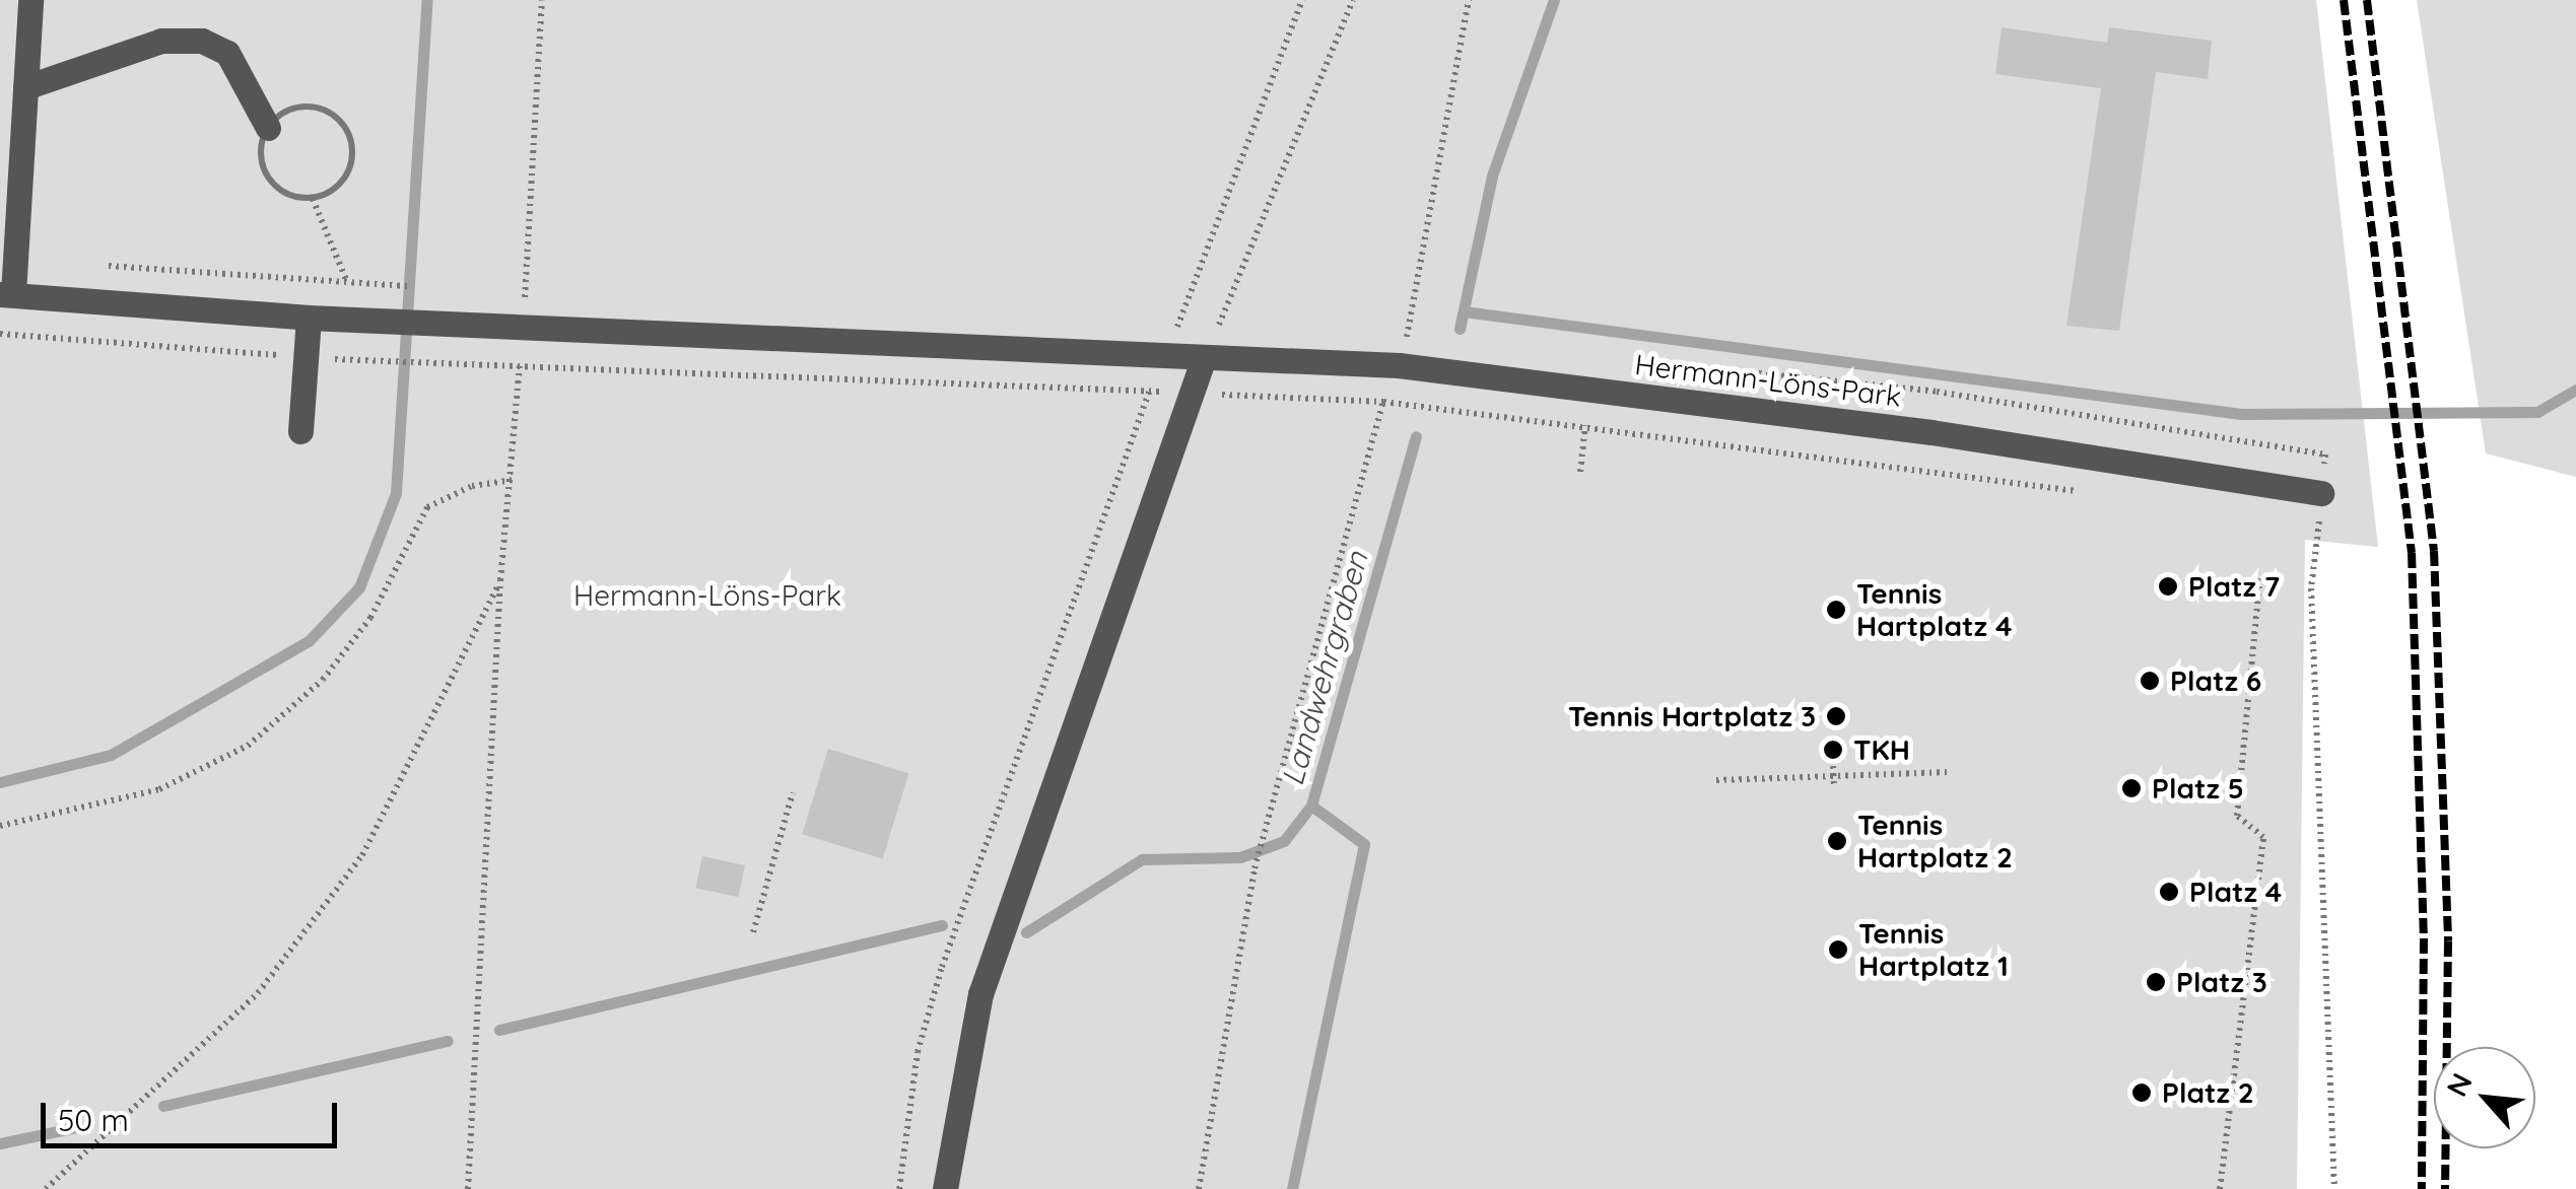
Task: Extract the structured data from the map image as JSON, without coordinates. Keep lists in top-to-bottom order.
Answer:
{
  "streets": {
    "street": ["Hermann-Löns-Park"]
  },
  "water": ["Landwehrgraben"],
  "parks": ["Hermann-Löns-Park"],
  "places": [
    "Platz 7",
    "Tennis Hartplatz 4",
    "Platz 6",
    "Tennis Hartplatz 3",
    "TKH",
    "Platz 5",
    "Tennis Hartplatz 2",
    "Platz 4",
    "Tennis Hartplatz 1",
    "Platz 3",
    "Platz 2"
  ],
  "scale_bar": "50 m",
  "north": "top left"
}
